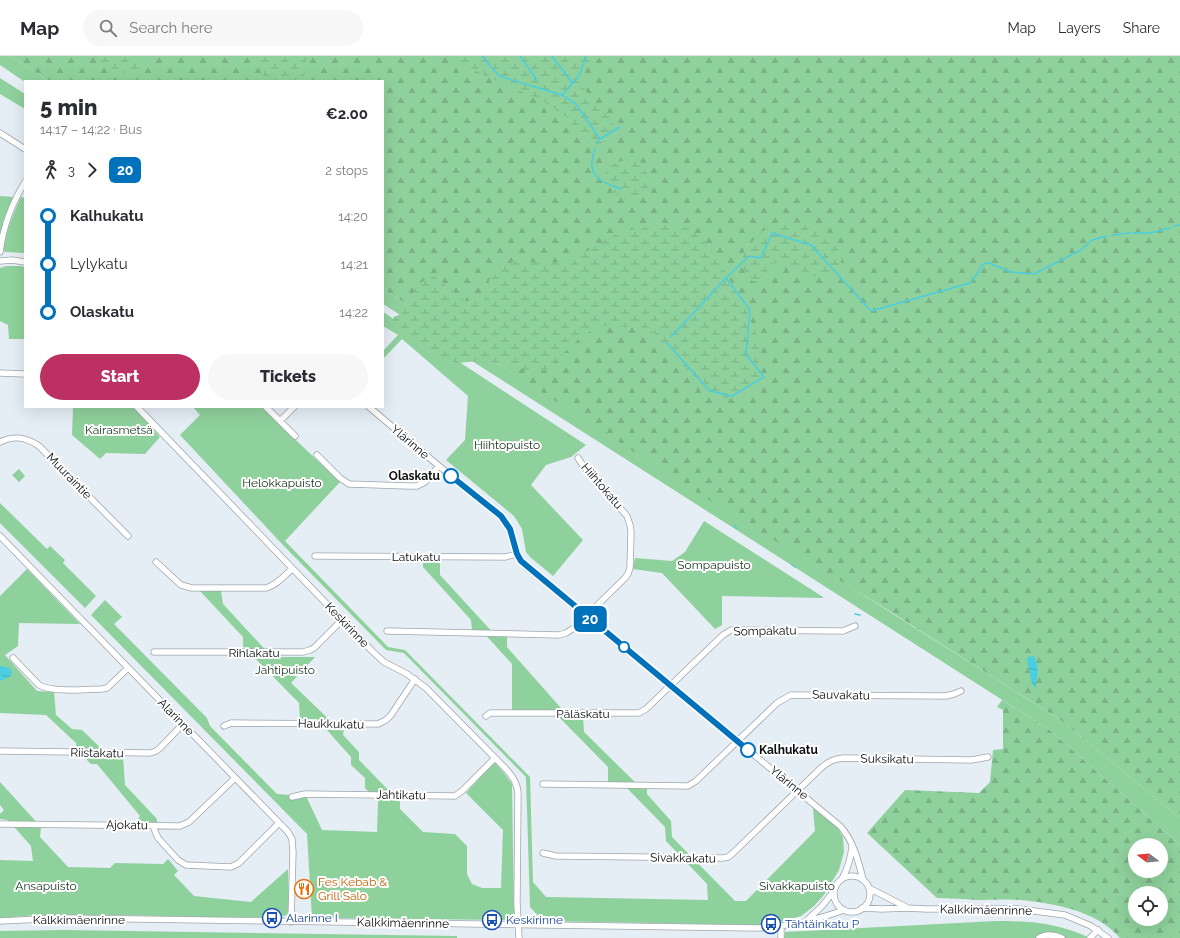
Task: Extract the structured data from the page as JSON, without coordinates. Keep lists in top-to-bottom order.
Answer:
{
  "streets": {
    "street": [
      "Ylärinne",
      "Muuraintie",
      "Hiihtokatu",
      "Latukatu",
      "Keskirinne",
      "Sompakatu",
      "Rihlakatu",
      "Sauvakatu",
      "Päläskatu",
      "Alarinne",
      "Haukkukatu",
      "Riistakatu",
      "Suksikatu",
      "Jahtikatu",
      "Ajokatu",
      "Sivakkakatu",
      "Kalkkimäenrinne"
    ]
  },
  "crossings": [
    ["Ylärinne", "Hiihtokatu"],
    ["Ylärinne", "Latukatu"],
    ["Ylärinne", "Sompakatu"],
    ["Ylärinne", "Sauvakatu"],
    ["Ylärinne", "Päläskatu"],
    ["Ylärinne", "Suksikatu"],
    ["Ylärinne", "Sivakkakatu"],
    ["Ylärinne", "Kalkkimäenrinne"],
    ["Keskirinne", "Rihlakatu"],
    ["Keskirinne", "Haukkukatu"],
    ["Keskirinne", "Jahtikatu"],
    ["Keskirinne", "Kalkkimäenrinne"],
    ["Sompakatu", "Päläskatu"],
    ["Alarinne", "Riistakatu"],
    ["Alarinne", "Ajokatu"],
    ["Alarinne", "Kalkkimäenrinne"],
    ["Suksikatu", "Sivakkakatu"]
  ],
  "parks": [
    "Kairasmetsä",
    "Hiihtopuisto",
    "Helokkapuisto",
    "Sompapuisto",
    "Jahtipuisto",
    "Ansapuisto",
    "Sivakkapuisto"
  ],
  "places": {
    "other": ["Olaskatu", "Kalhukatu"],
    "restaurant": ["Fes Kebab & Grill Salo"],
    "bus stop": ["Alarinne I", "Keskirinne", "Tähtäinkatu P"]
  },
  "lines": ["bus line 20"],
  "north": "left",
  "page": {
    "header": "Map",
    "search": "Search here",
    "nav": ["Map", "Layers", "Share"],
    "on_map": "20",
    "heading": ["5 min", "14:17 – 14:22 · Bus", "€2.00"],
    "legs": ["3", "20", "2 stops"],
    "list": [
      {
        "name": "Kalhukatu",
        "value": "14:20"
      },
      {
        "name": "Lylykatu",
        "value": "14:21"
      },
      {
        "name": "Olaskatu",
        "value": "14:22"
      }
    ],
    "buttons": ["Start", "Tickets"]
  }
}
